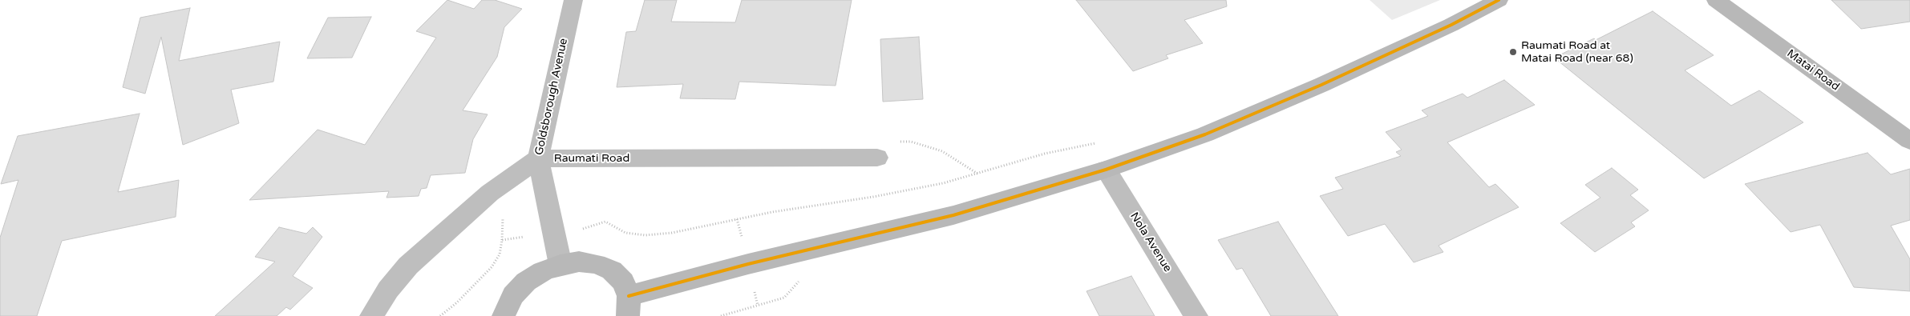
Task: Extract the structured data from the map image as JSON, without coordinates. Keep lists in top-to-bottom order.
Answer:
{
  "streets": {
    "main road": ["Matai Road"],
    "street": ["Goldsborough Avenue", "Raumati Road", "Nola Avenue"]
  },
  "crossings": [
    ["Goldsborough Avenue", "Raumati Road"]
  ],
  "places": ["Raumati Road at Matai Road (near 68)"]
}
